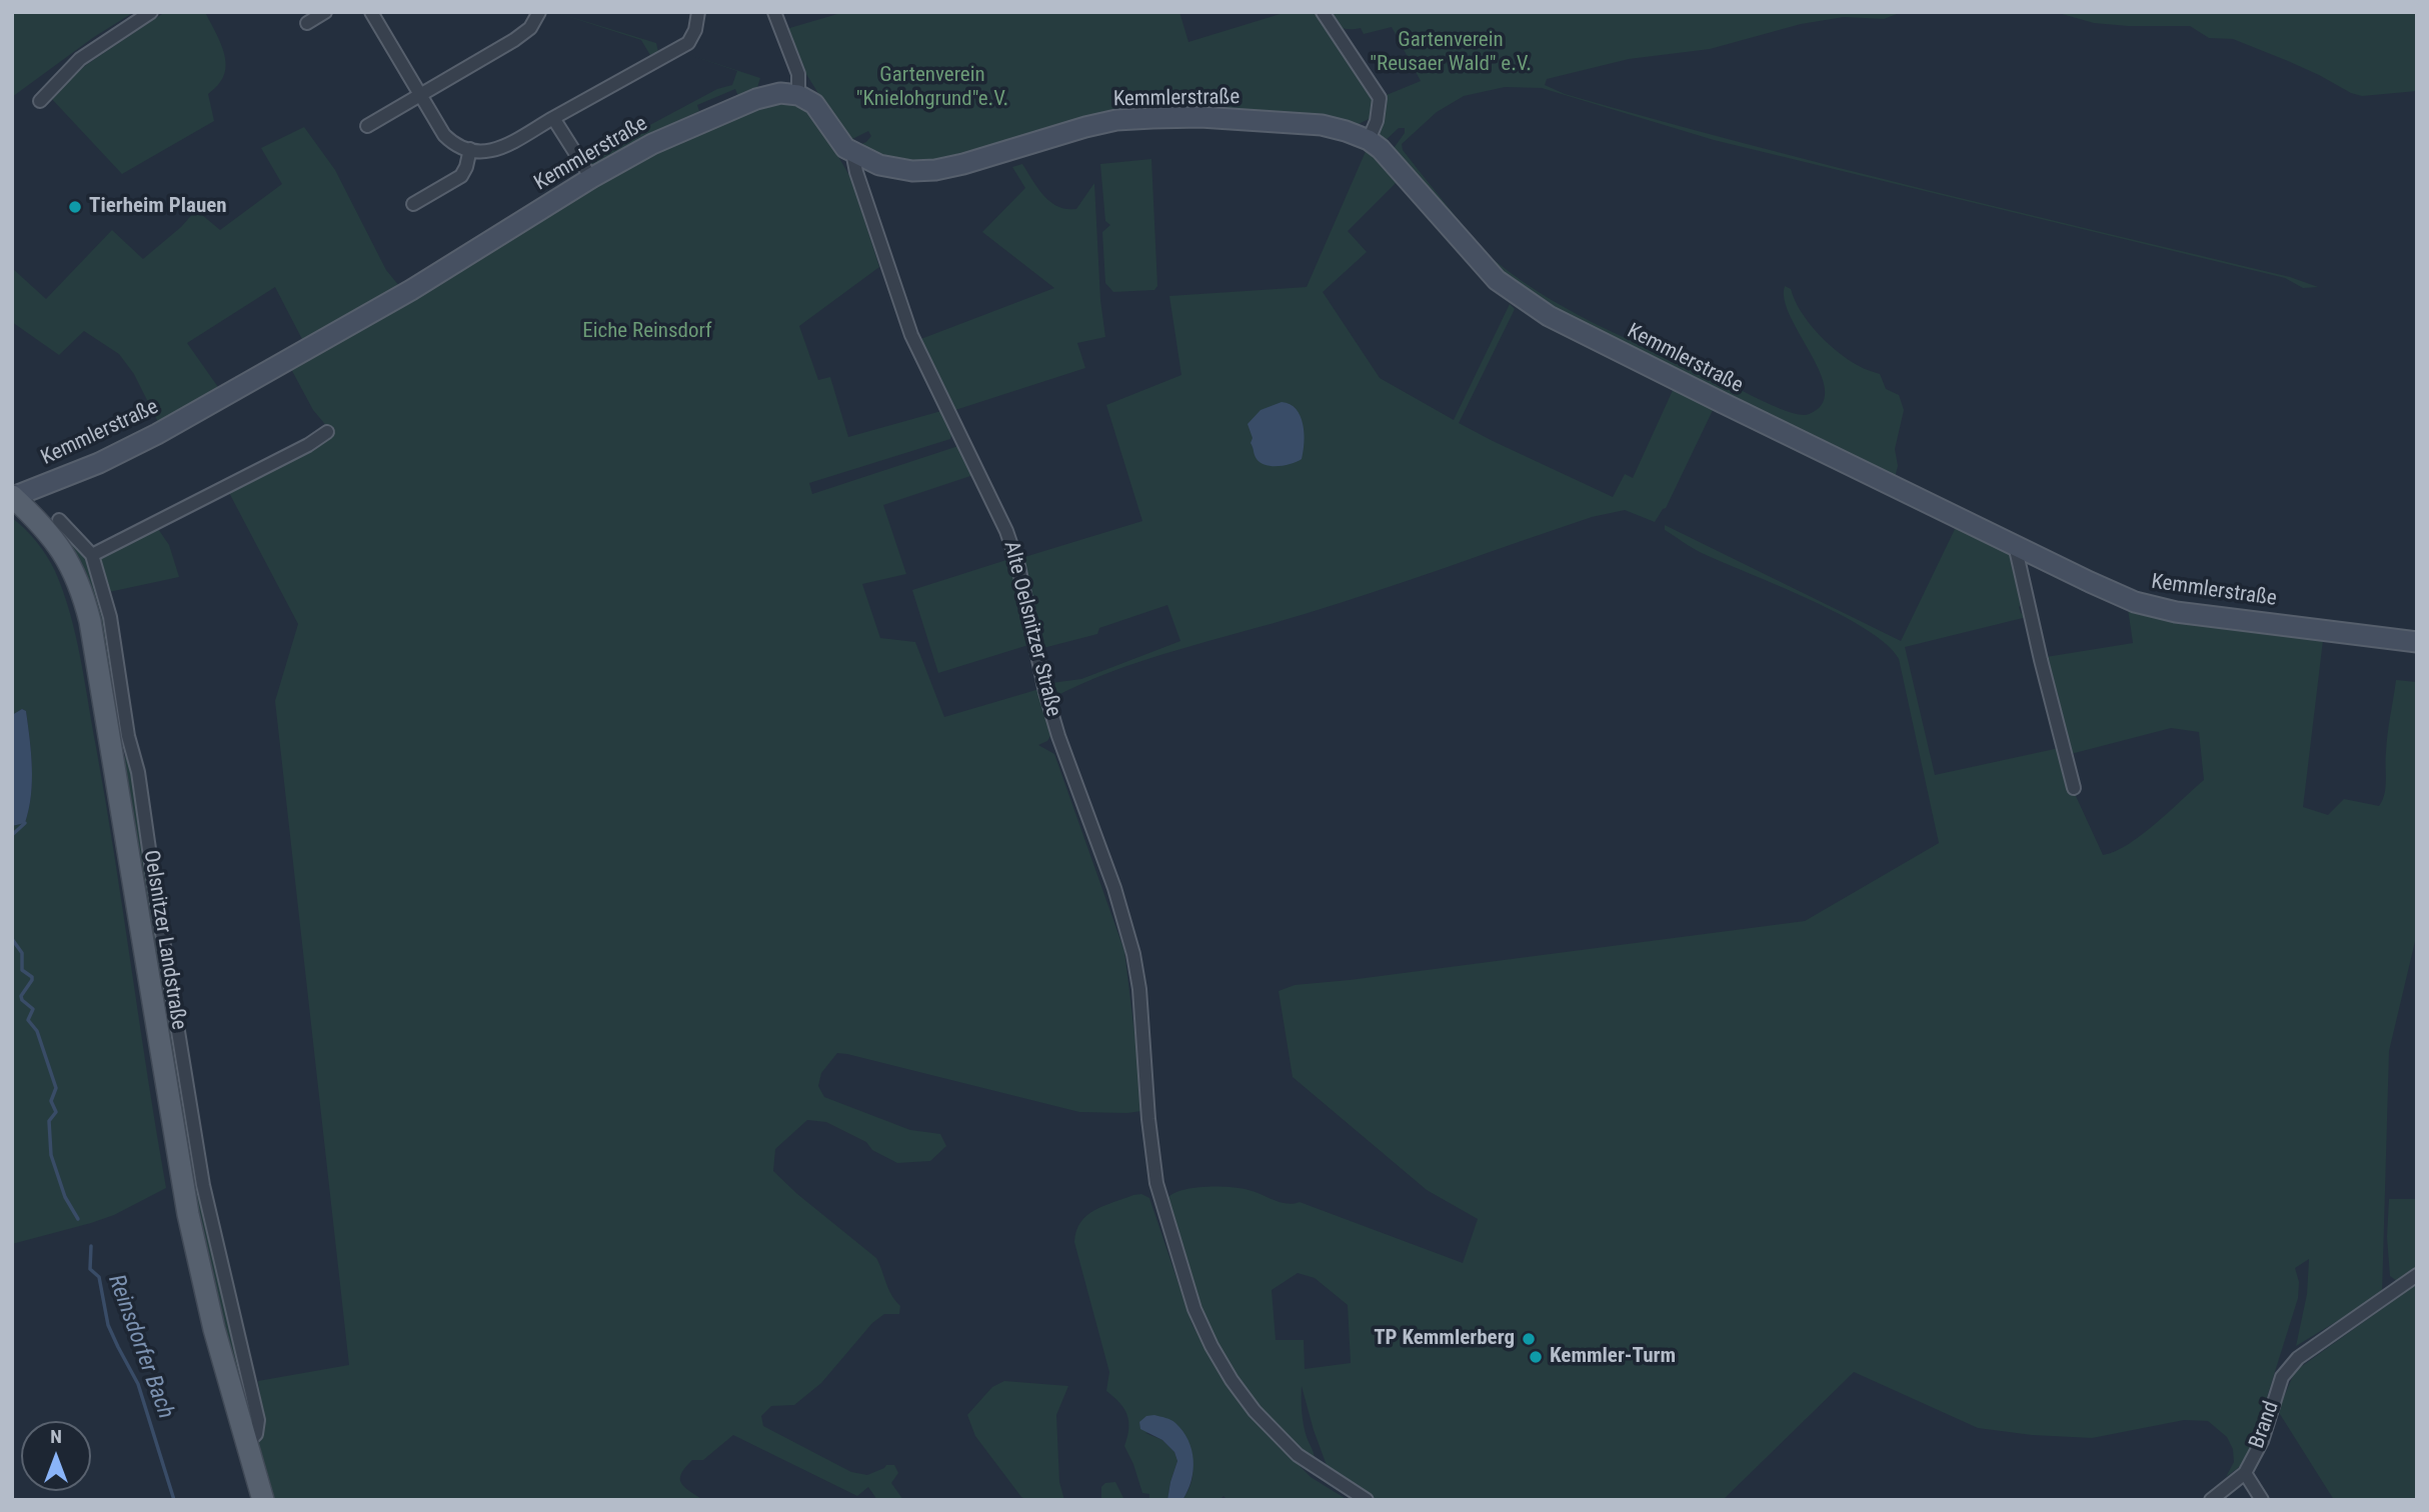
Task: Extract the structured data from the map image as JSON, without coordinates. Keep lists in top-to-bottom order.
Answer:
{
  "streets": {
    "main road": ["Oelsnitzer Landstraße"],
    "street": ["Kemmlerstraße", "Alte Oelsnitzer Straße", "Brand"]
  },
  "crossings": [
    ["Kemmlerstraße", "Alte Oelsnitzer Straße"],
    ["Kemmlerstraße", "Oelsnitzer Landstraße"]
  ],
  "water": ["Reinsdorfer Bach"],
  "parks": ["Gartenverein \"Reusaer Wald\" e.V.", "Gartenverein \"Knielohgrund\"e.V.", "Eiche Reinsdorf"],
  "places": ["Tierheim Plauen", "TP Kemmlerberg", "Kemmler-Turm"],
  "north": "top"
}
